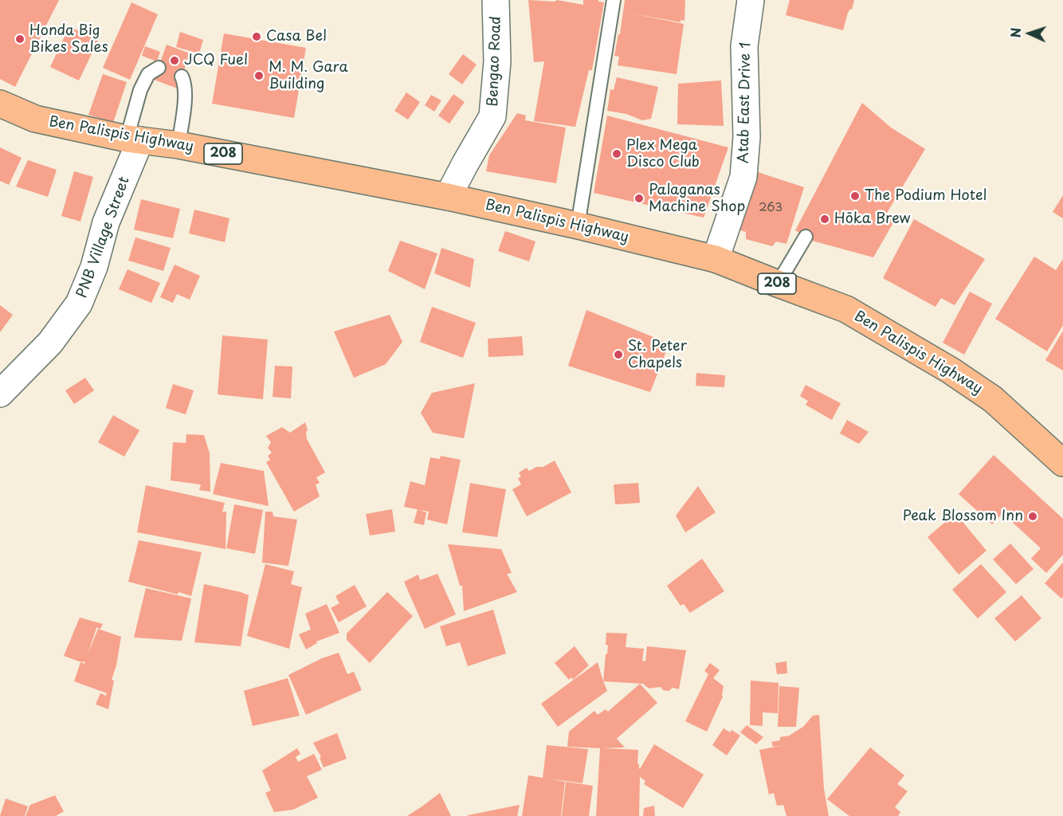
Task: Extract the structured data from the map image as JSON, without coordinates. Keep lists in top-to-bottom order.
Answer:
{
  "streets": {
    "main road": ["Ben Palispis Highway", "208"],
    "street": ["Bengao Road", "Atab East Drive 1", "PNB Village Street"]
  },
  "crossings": [
    ["Bengao Road", "Ben Palispis Highway"],
    ["Atab East Drive 1", "Ben Palispis Highway"],
    ["Ben Palispis Highway", "PNB Village Street"]
  ],
  "places": [
    "Casa Bel",
    "Honda Big Bikes Sales",
    "JCQ Fuel",
    "M. M. Gara Building",
    "Plex Mega Disco Club",
    "The Podium Hotel",
    "Palaganas Machine Shop",
    "Hōka Brew",
    "St. Peter Chapels",
    "Peak Blossom Inn"
  ],
  "house_numbers": ["263"],
  "north": "left"
}
